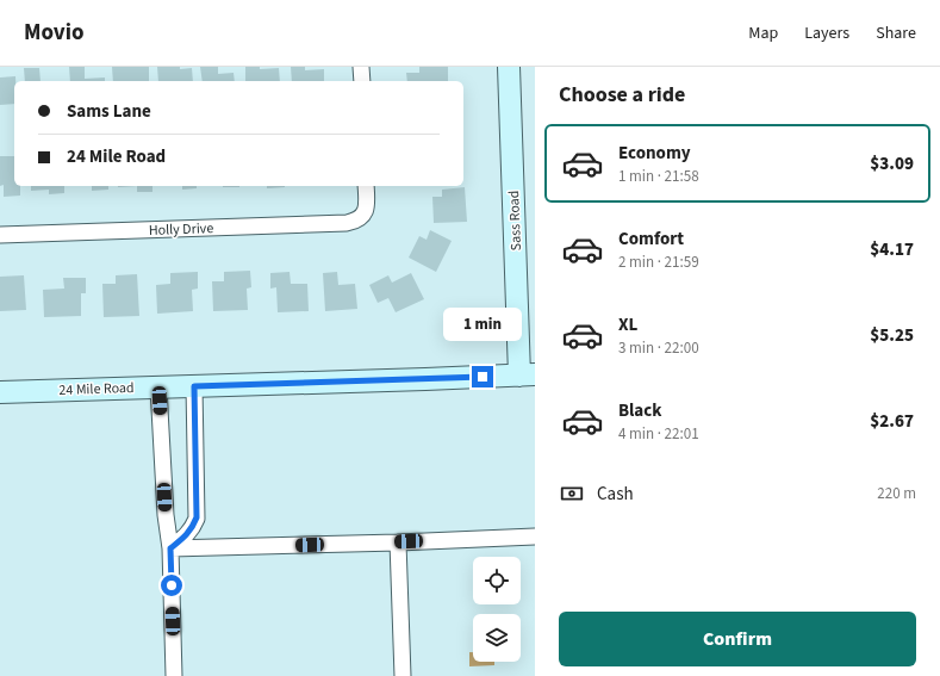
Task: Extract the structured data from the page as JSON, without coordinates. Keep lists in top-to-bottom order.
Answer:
{
  "streets": {
    "street": ["Sass Road", "Holly Drive", "24 Mile Road"]
  },
  "crossings": [
    ["Sass Road", "24 Mile Road"]
  ],
  "page": {
    "header": "Movio",
    "nav": ["Map", "Layers", "Share"],
    "heading": "Choose a ride",
    "banner": ["Sams Lane", "24 Mile Road"],
    "list": [
      {
        "name": "Economy",
        "note": "1 min · 21:58",
        "value": "$3.09"
      },
      {
        "name": "Comfort",
        "note": "2 min · 21:59",
        "value": "$4.17"
      },
      {
        "name": "XL",
        "note": "3 min · 22:00",
        "value": "$5.25"
      },
      {
        "name": "Black",
        "note": "4 min · 22:01",
        "value": "$2.67"
      }
    ],
    "bubble": "1 min",
    "pay": ["Cash", "220 m"],
    "buttons": "Confirm"
  }
}
